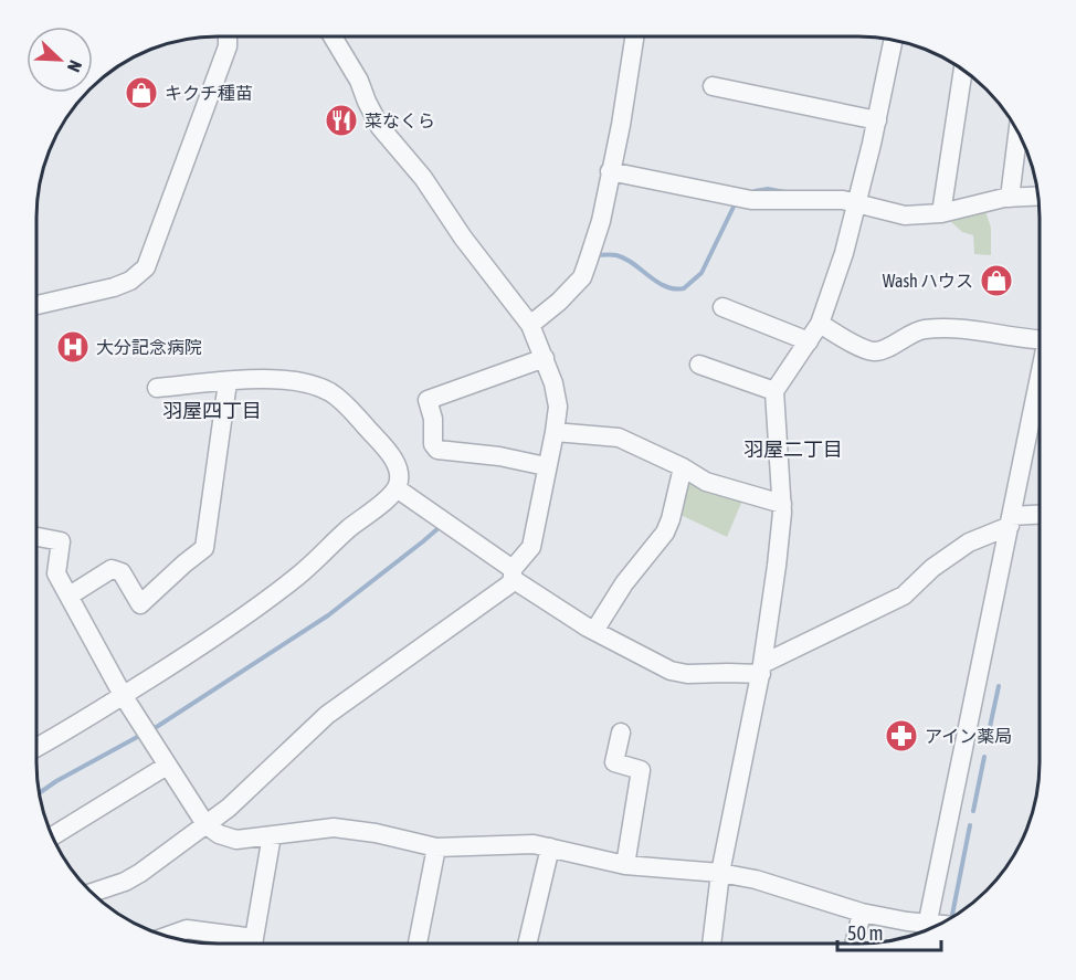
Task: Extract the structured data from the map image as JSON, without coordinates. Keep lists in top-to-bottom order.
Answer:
{
  "districts": ["羽屋四丁目", "羽屋二丁目"],
  "places": {
    "shop": ["キクチ種苗", "Wash ハウス"],
    "restaurant": ["菜なくら"],
    "hospital": ["大分記念病院"],
    "pharmacy": ["アイン薬局"]
  },
  "scale_bar": "50 m",
  "north": "bottom right"
}
